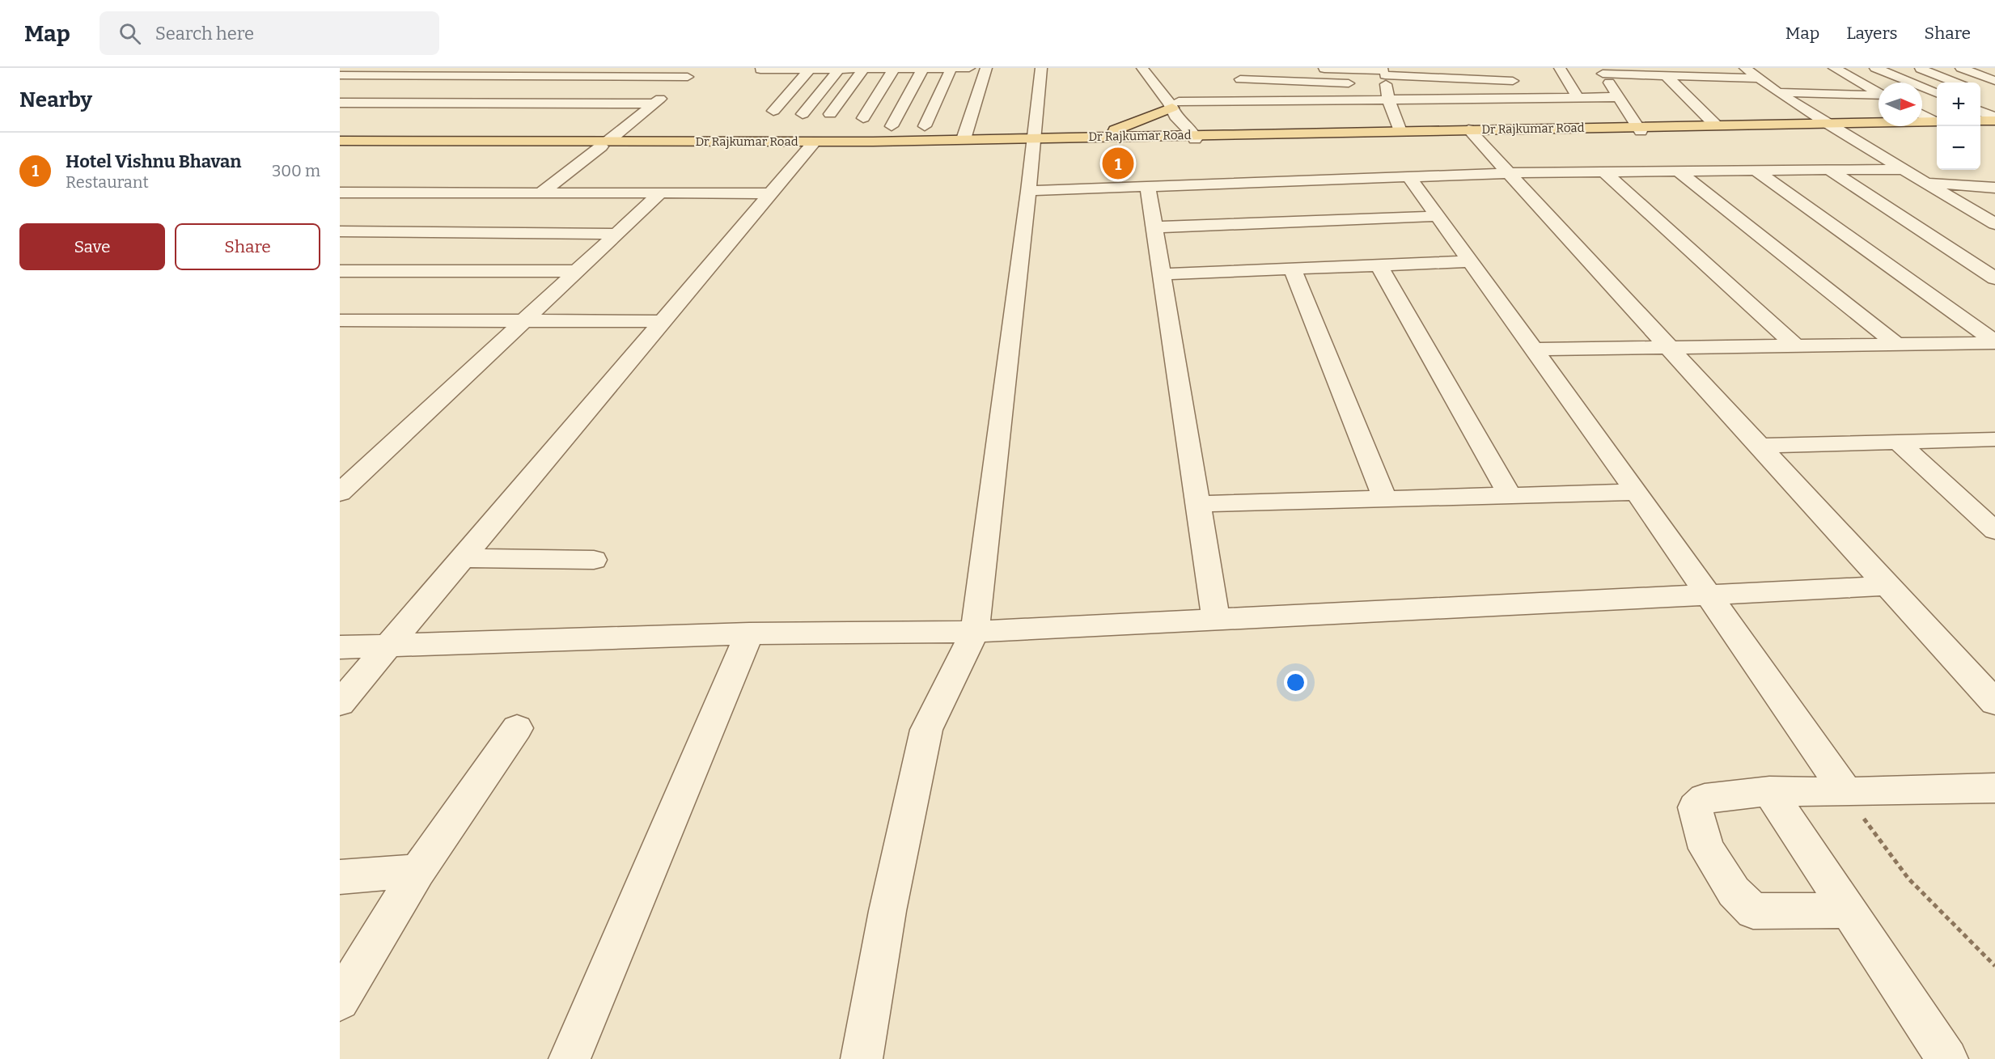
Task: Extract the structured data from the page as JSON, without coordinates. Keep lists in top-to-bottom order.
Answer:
{
  "streets": {
    "main road": ["Dr Rajkumar Road"]
  },
  "north": "right",
  "page": {
    "header": "Map",
    "search": "Search here",
    "nav": ["Map", "Layers", "Share"],
    "heading": "Nearby",
    "map_buttons": ["+", "−"],
    "list": [
      {
        "mark": "1",
        "name": "Hotel Vishnu Bhavan",
        "note": "Restaurant",
        "value": "300 m"
      }
    ],
    "pins": "1",
    "buttons": ["Save", "Share"]
  }
}
